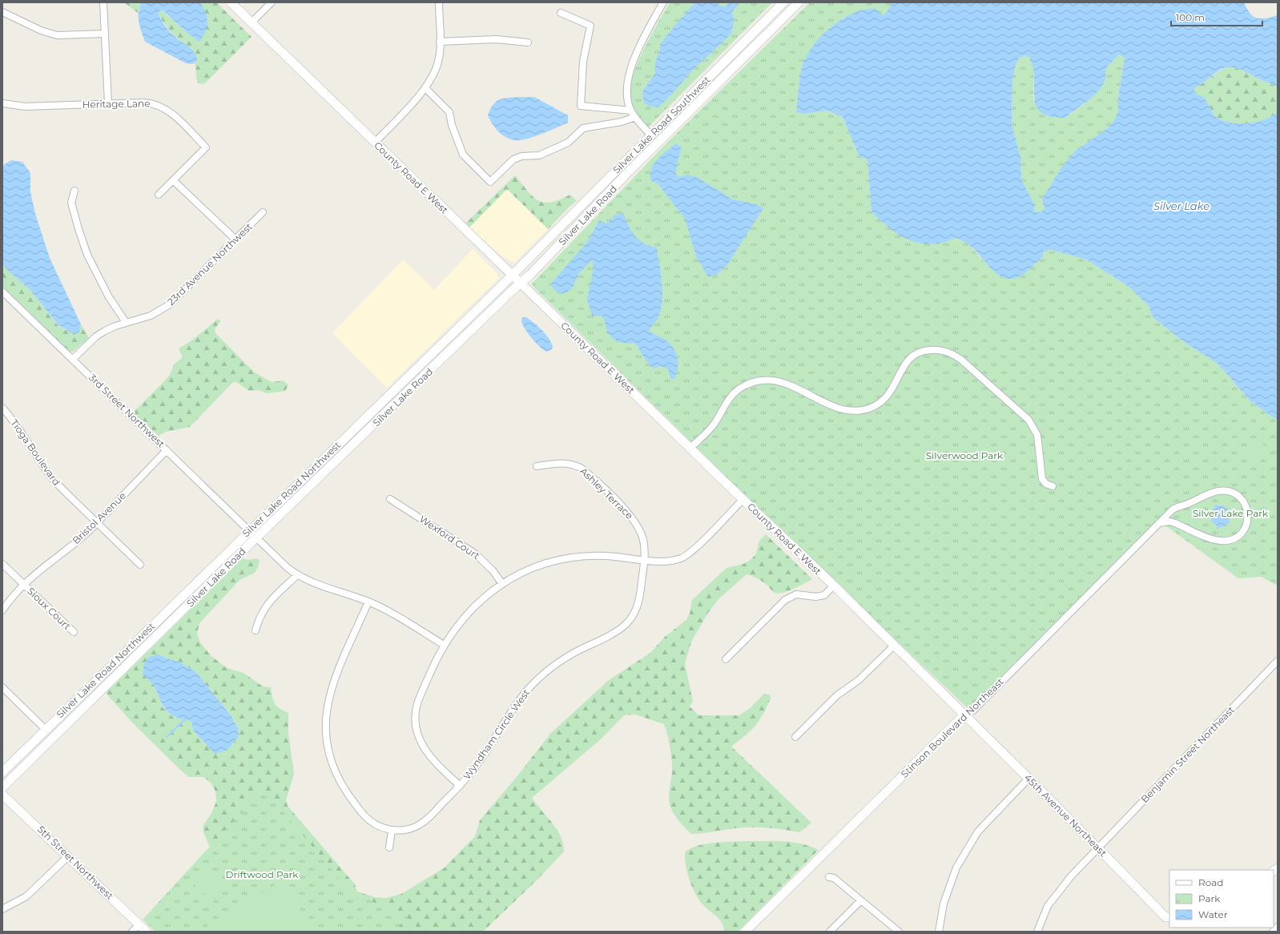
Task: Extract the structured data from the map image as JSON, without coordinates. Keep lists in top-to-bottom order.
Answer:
{
  "streets": {
    "main road": [
      "Silver Lake Road Southwest",
      "County Road E West",
      "Silver Lake Road",
      "Silver Lake Road Northwest",
      "Stinson Boulevard Northeast",
      "45th Avenue Northeast",
      "5th Street Northwest"
    ],
    "street": [
      "Heritage Lane",
      "23rd Avenue Northwest",
      "3rd Street Northwest",
      "Tioga Boulevard",
      "Ashley Terrace",
      "Bristol Avenue",
      "Wexford Court",
      "Sioux Court",
      "Wyndham Circle West",
      "Benjamin Street Northeast"
    ]
  },
  "crossings": [
    ["Silver Lake Road Southwest", "County Road E West"],
    ["Silver Lake Road Southwest", "Silver Lake Road Northwest"],
    ["County Road E West", "Silver Lake Road"],
    ["County Road E West", "Silver Lake Road Northwest"],
    ["County Road E West", "Stinson Boulevard Northeast"],
    ["County Road E West", "45th Avenue Northeast"],
    ["Silver Lake Road", "3rd Street Northwest"],
    ["23rd Avenue Northwest", "3rd Street Northwest"],
    ["3rd Street Northwest", "Silver Lake Road Northwest"],
    ["3rd Street Northwest", "Bristol Avenue"],
    ["3rd Street Northwest", "Wyndham Circle West"],
    ["Tioga Boulevard", "Bristol Avenue"],
    ["Ashley Terrace", "Wyndham Circle West"],
    ["Bristol Avenue", "Sioux Court"],
    ["Stinson Boulevard Northeast", "45th Avenue Northeast"],
    ["Benjamin Street Northeast", "45th Avenue Northeast"]
  ],
  "water": ["Silver Lake"],
  "parks": ["Silverwood Park", "Silver Lake Park", "Driftwood Park"],
  "legend": ["Road", "Park", "Water"],
  "scale_bar": "100 m"
}
